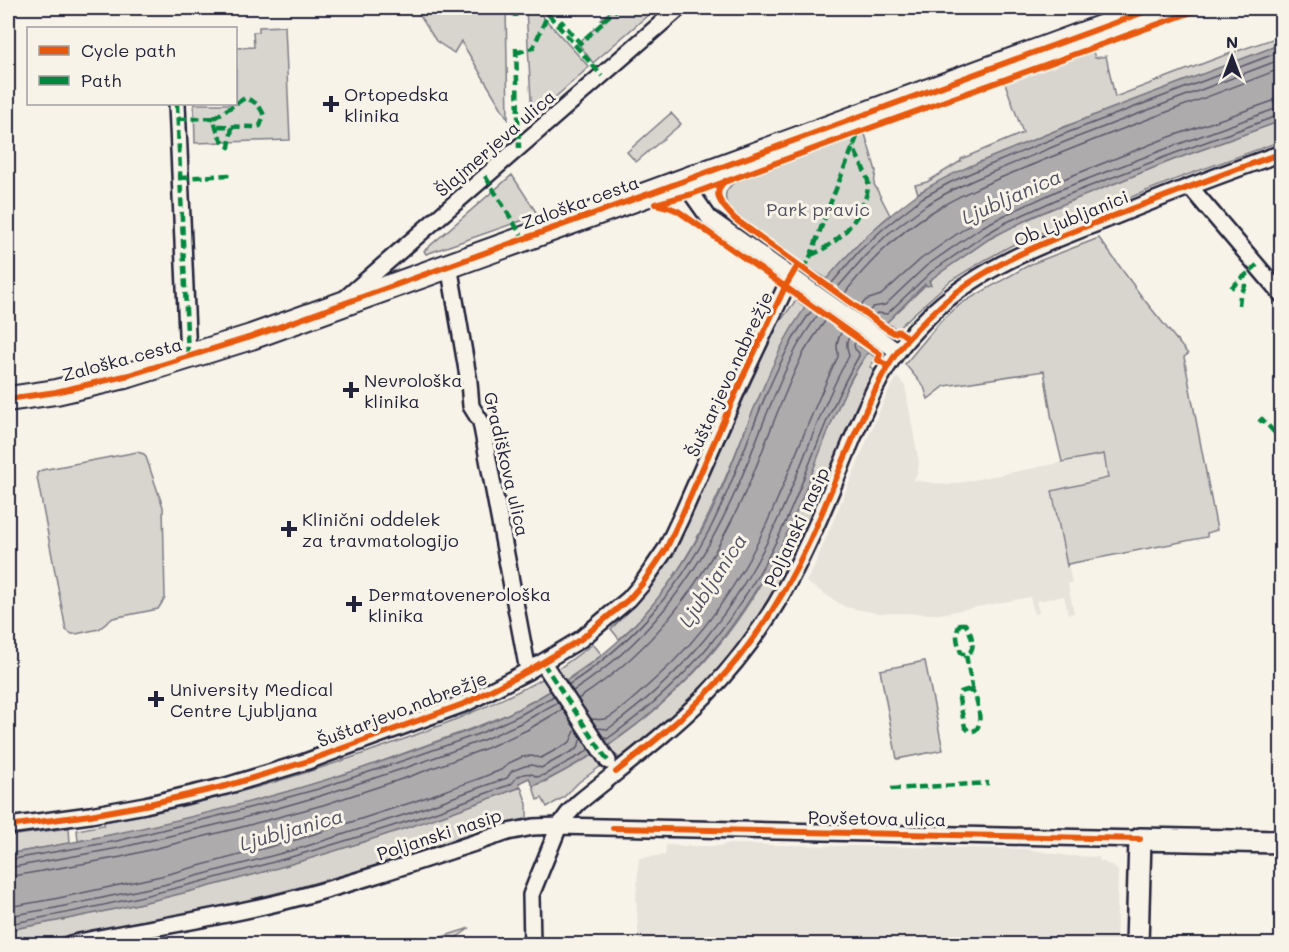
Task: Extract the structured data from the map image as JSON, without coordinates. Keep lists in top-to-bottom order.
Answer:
{
  "streets": {
    "main road": ["Zaloška cesta"],
    "street": [
      "Šlajmerjeva ulica",
      "Ob Ljubljanici",
      "Šuštarjevo nabrežje",
      "Gradiškova ulica",
      "Poljanski nasip",
      "Povšetova ulica"
    ]
  },
  "crossings": [
    ["Šlajmerjeva ulica", "Zaloška cesta"],
    ["Zaloška cesta", "Gradiškova ulica"],
    ["Ob Ljubljanici", "Poljanski nasip"],
    ["Šuštarjevo nabrežje", "Gradiškova ulica"],
    ["Poljanski nasip", "Povšetova ulica"]
  ],
  "water": ["Ljubljanica"],
  "parks": ["Park pravic"],
  "places": {
    "health": [
      "Ortopedska klinika",
      "Nevrološka klinika",
      "Klinični oddelek za travmatologijo",
      "Dermatovenerološka klinika",
      "University Medical Centre Ljubljana"
    ]
  },
  "legend": ["Cycle path", "Path"],
  "north": "top"
}
